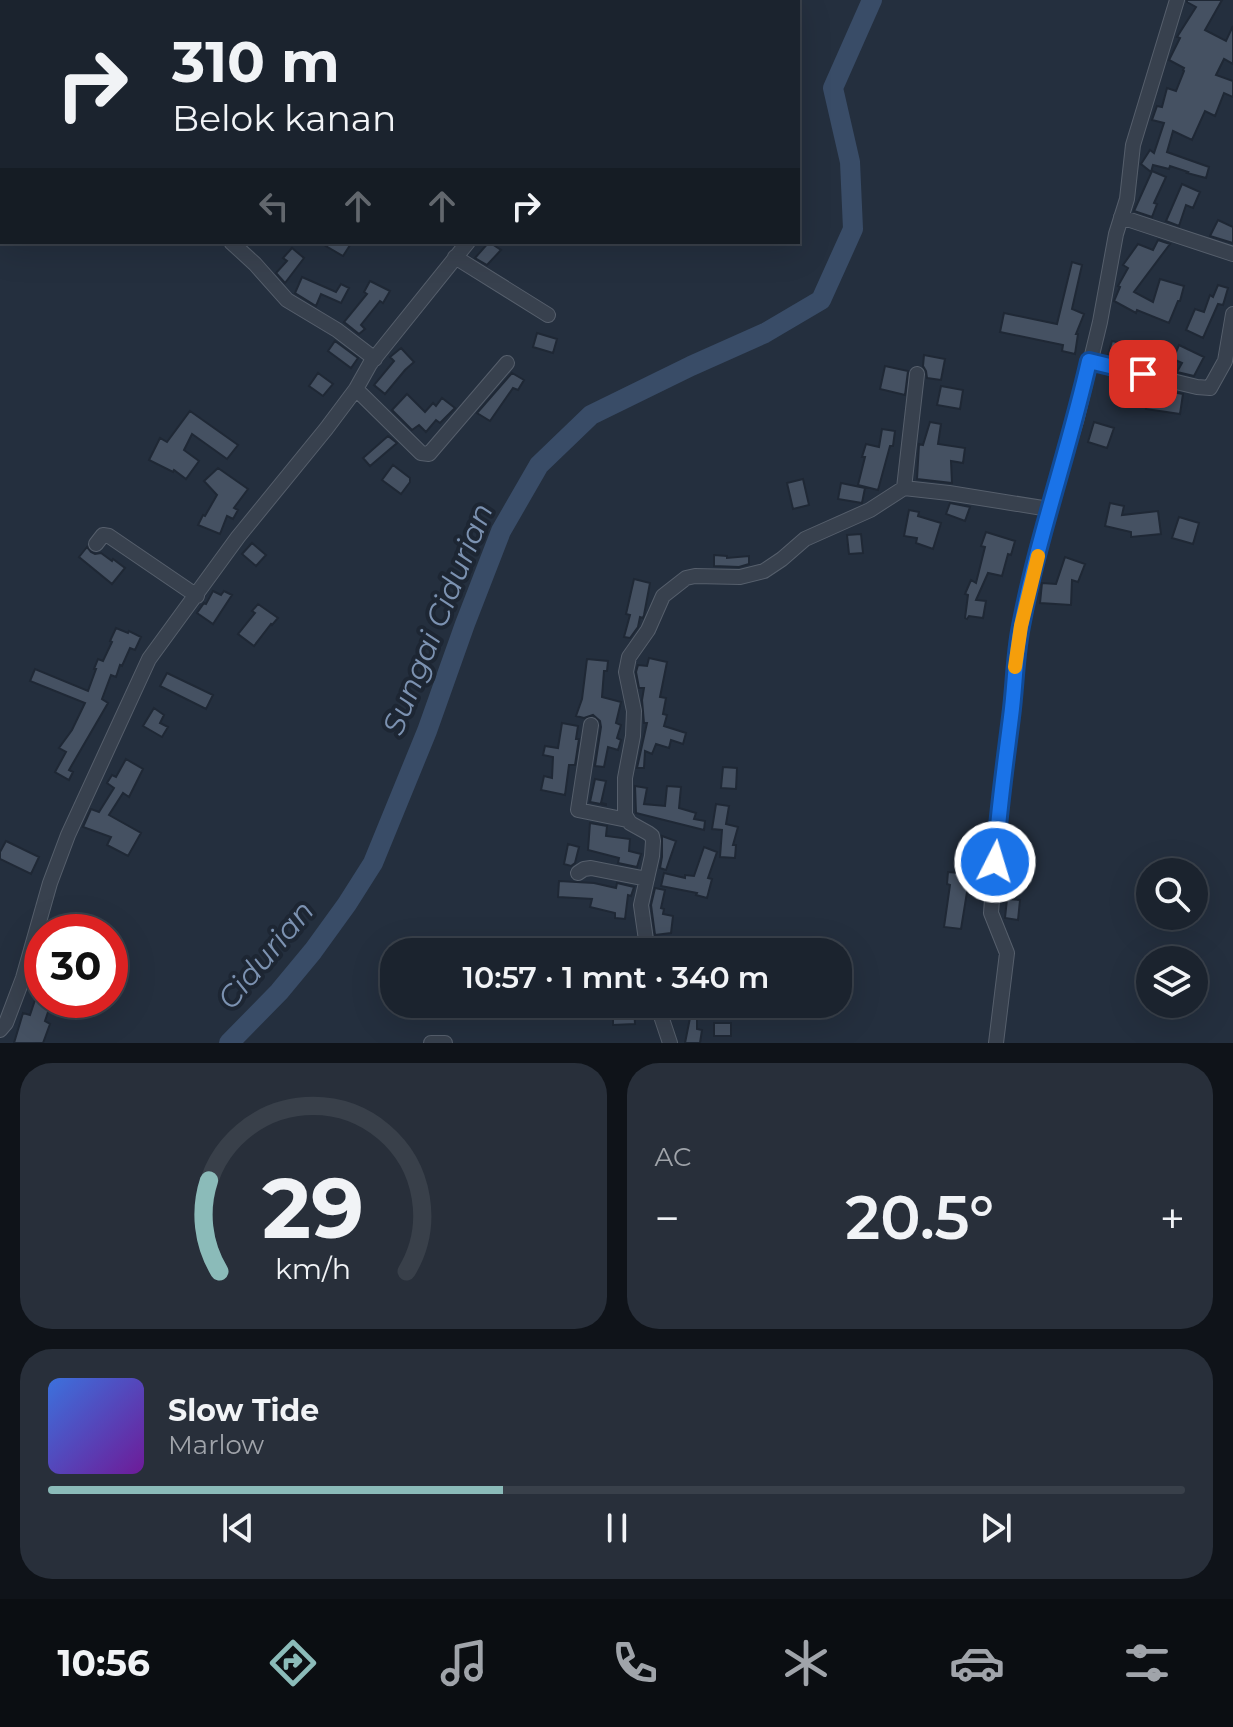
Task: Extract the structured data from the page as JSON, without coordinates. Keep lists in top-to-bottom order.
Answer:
{
  "water": ["Sungai Cidurian", "Cidurian"],
  "page": {
    "turn": ["310 m", "Belok kanan"],
    "limit": "30",
    "trip": "10:57 · 1 mnt · 340 m",
    "tile": "AC",
    "heat": ["−", "20.5°", "+"],
    "song": ["Slow Tide", "Marlow"],
    "tabs": "10:56",
    "gauge": ["29", "km/h"]
  }
}
